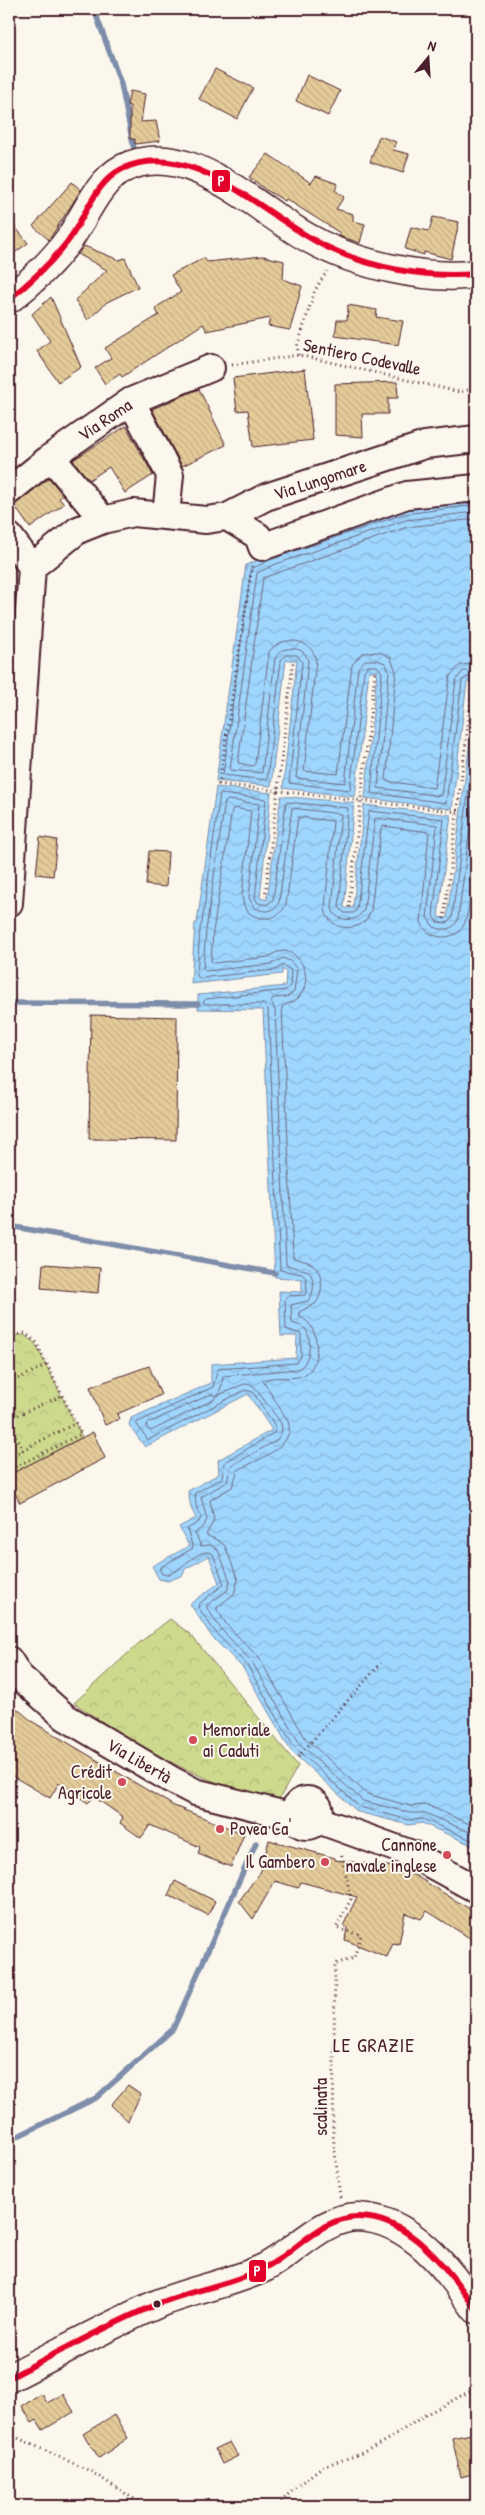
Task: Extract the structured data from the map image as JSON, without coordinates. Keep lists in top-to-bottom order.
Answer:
{
  "streets": {
    "street": ["Via Roma", "Via Lungomare", "Via Libertà"],
    "path": ["Sentiero Codevalle", "scalinata"]
  },
  "crossings": [
    ["Sentiero Codevalle", "Via Roma"]
  ],
  "districts": ["LE GRAZIE"],
  "places": [
    "Memoriale ai Caduti",
    "Crédit Agricole",
    "Povea Ca'",
    "Cannone navale inglese",
    "Il Gambero"
  ],
  "lines": ["transit line P"],
  "north": "top"
}
